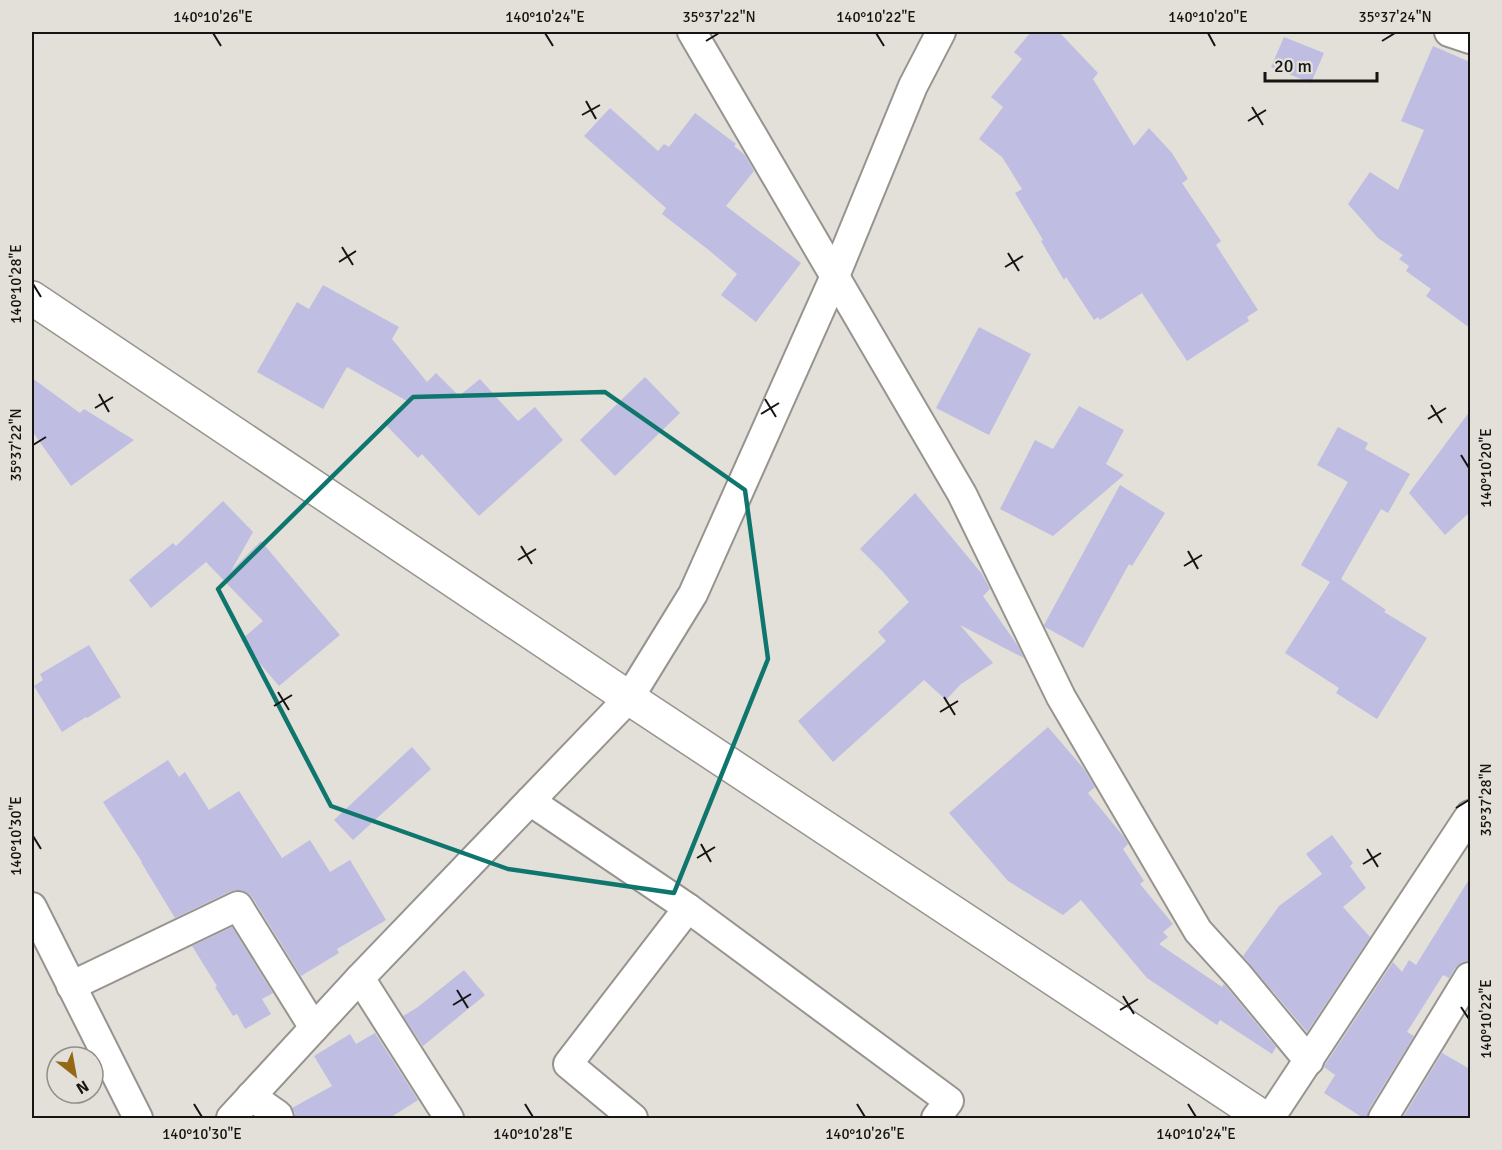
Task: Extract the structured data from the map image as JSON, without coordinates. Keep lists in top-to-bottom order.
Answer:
{
  "scale_bar": "20 m",
  "north": "bottom right",
  "coordinates": [
    "140°10'26\"E",
    "140°10'24\"E",
    "35°37'22\"N",
    "140°10'22\"E",
    "140°10'20\"E",
    "35°37'24\"N",
    "140°10'28\"E",
    "35°37'28\"N",
    "140°10'30\"E"
  ]
}
